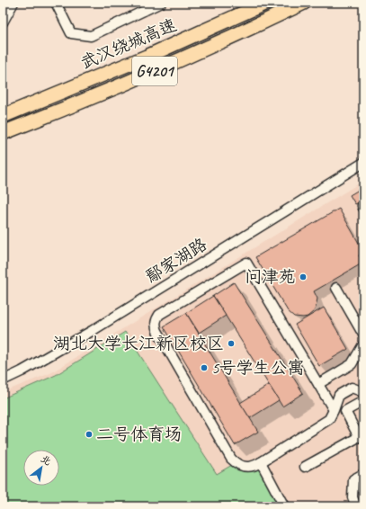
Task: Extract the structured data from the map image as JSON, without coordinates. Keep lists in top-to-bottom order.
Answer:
{
  "streets": {
    "highway": ["武汉绕城高速", "G4201"],
    "street": ["鄢家湖路"]
  },
  "places": [
    "问津苑",
    "湖北大学长江新区校区",
    "5号学生公寓",
    "二号体育场"
  ],
  "north": "top right"
}
